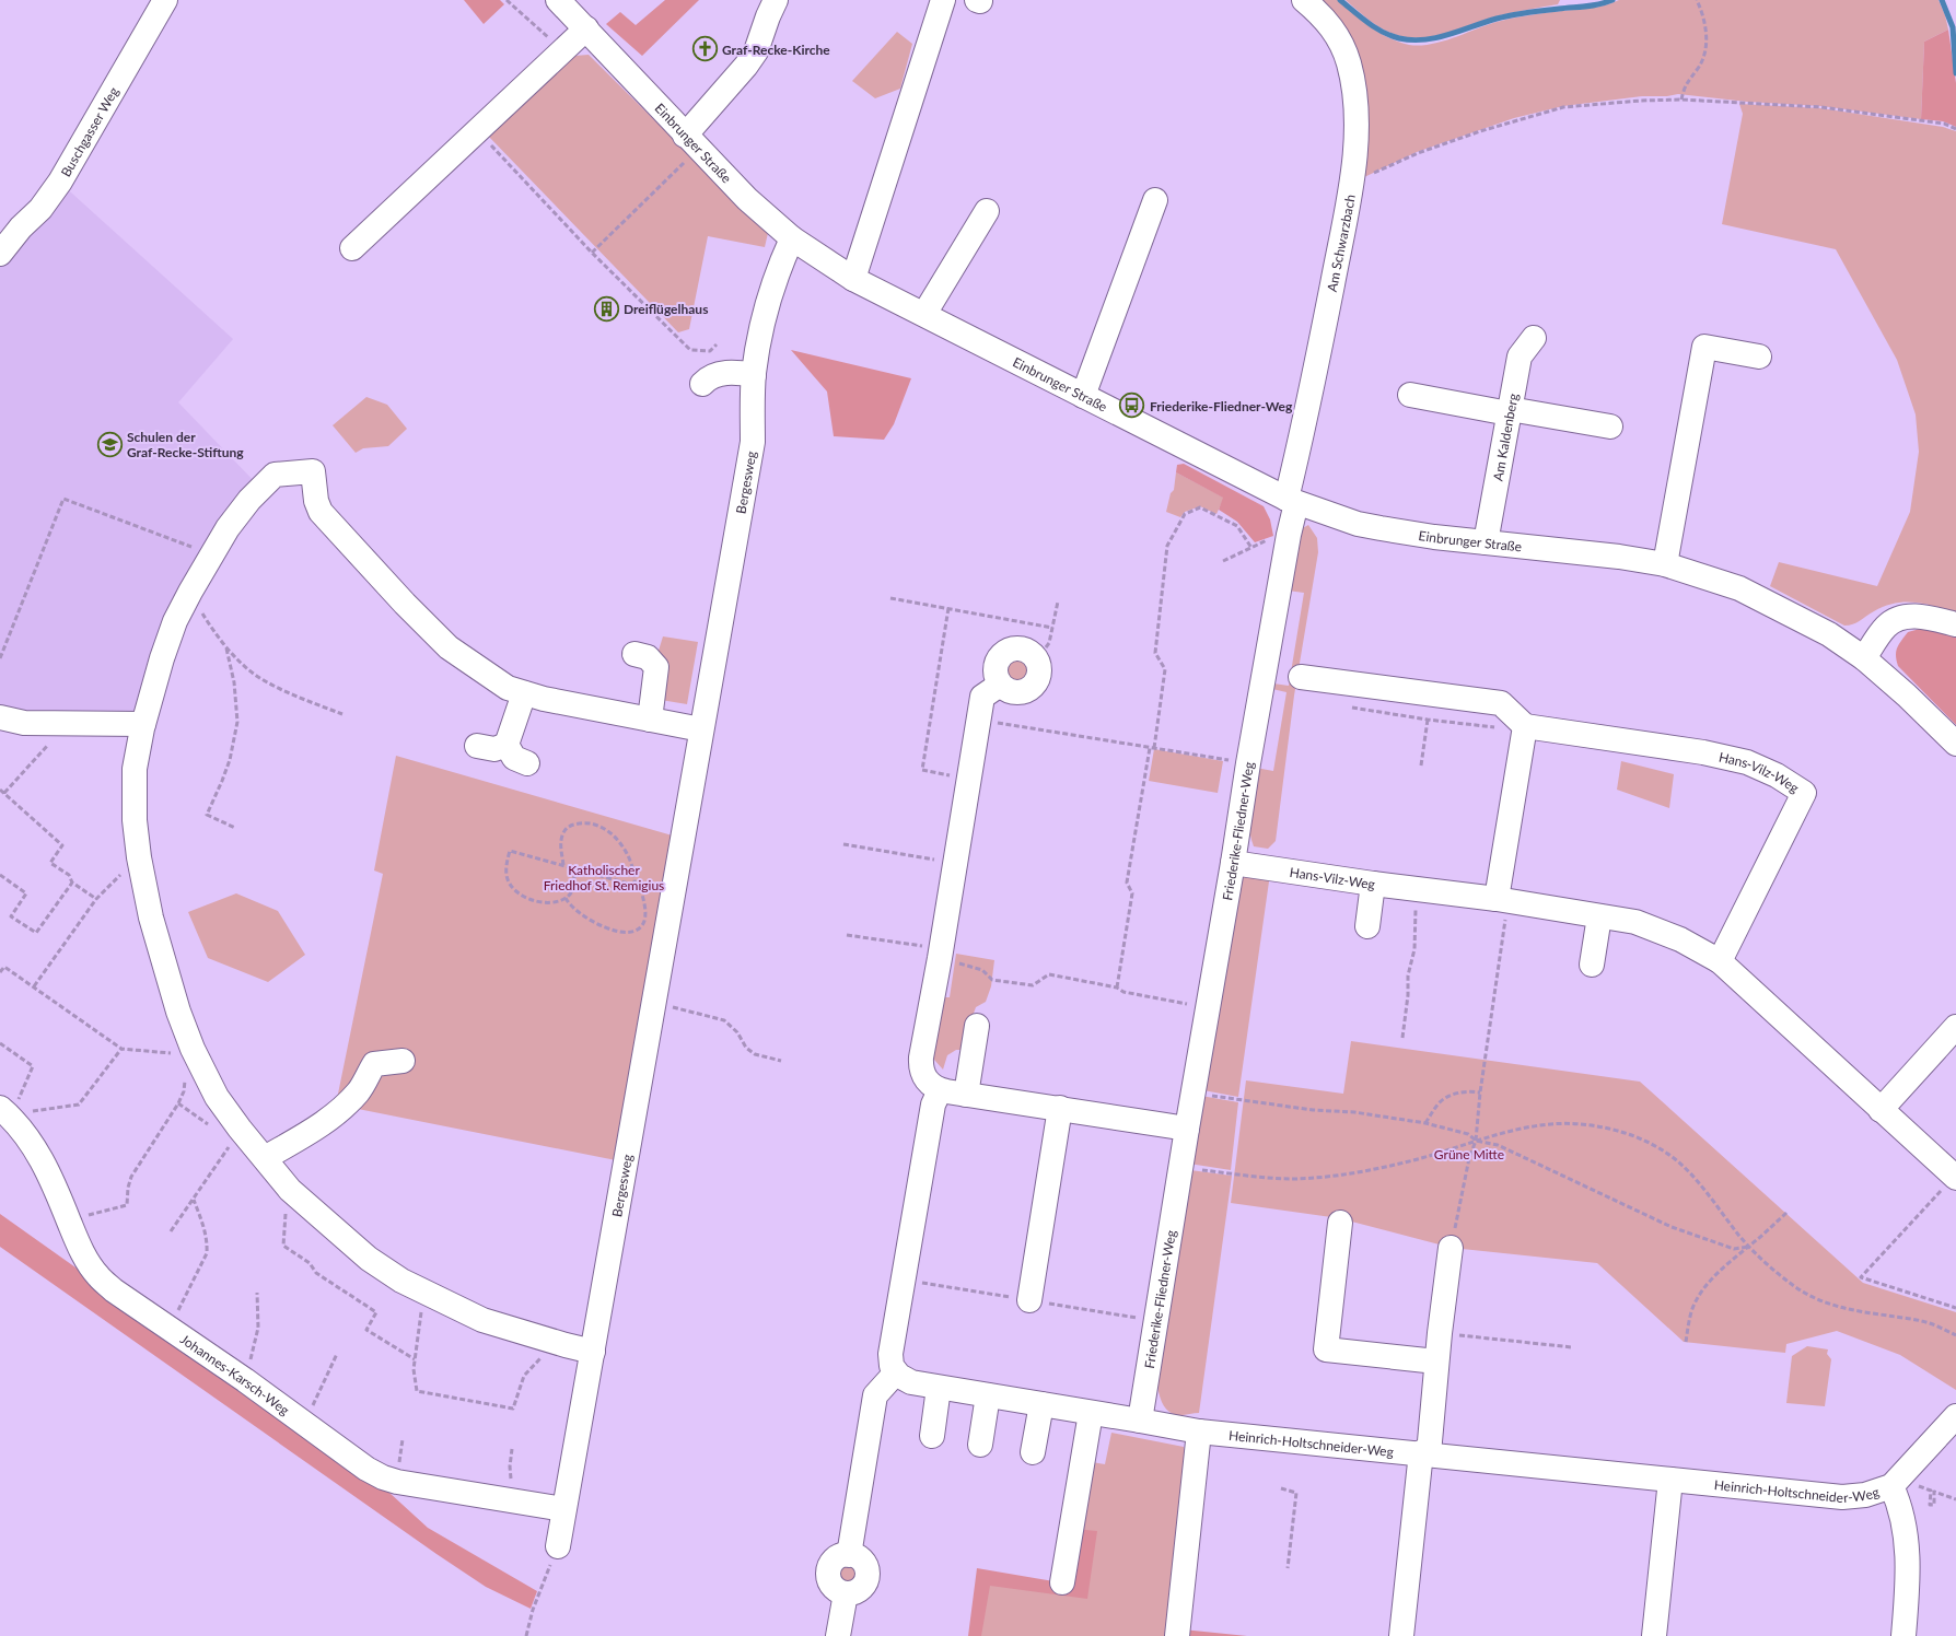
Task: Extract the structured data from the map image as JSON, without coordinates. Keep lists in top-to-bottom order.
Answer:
{
  "streets": {
    "street": [
      "Buschgasser Weg",
      "Einbrunger Straße",
      "Am Schwarzbach",
      "Am Kaldenberg",
      "Bergesweg",
      "Hans-Vilz-Weg",
      "Friederike-Fliedner-Weg",
      "Johannes-Karsch-Weg",
      "Heinrich-Holtschneider-Weg"
    ]
  },
  "crossings": [
    ["Einbrunger Straße", "Am Schwarzbach"],
    ["Einbrunger Straße", "Am Kaldenberg"],
    ["Einbrunger Straße", "Bergesweg"],
    ["Einbrunger Straße", "Friederike-Fliedner-Weg"],
    ["Am Schwarzbach", "Friederike-Fliedner-Weg"],
    ["Bergesweg", "Johannes-Karsch-Weg"],
    ["Hans-Vilz-Weg", "Friederike-Fliedner-Weg"],
    ["Friederike-Fliedner-Weg", "Heinrich-Holtschneider-Weg"]
  ],
  "parks": ["Katholischer Friedhof St. Remigius", "Grüne Mitte"],
  "places": {
    "church": ["Graf-Recke-Kirche"],
    "building": ["Dreiflügelhaus"],
    "bus stop": ["Friederike-Fliedner-Weg"],
    "school or university": ["Schulen der Graf-Recke-Stiftung"]
  }
}
